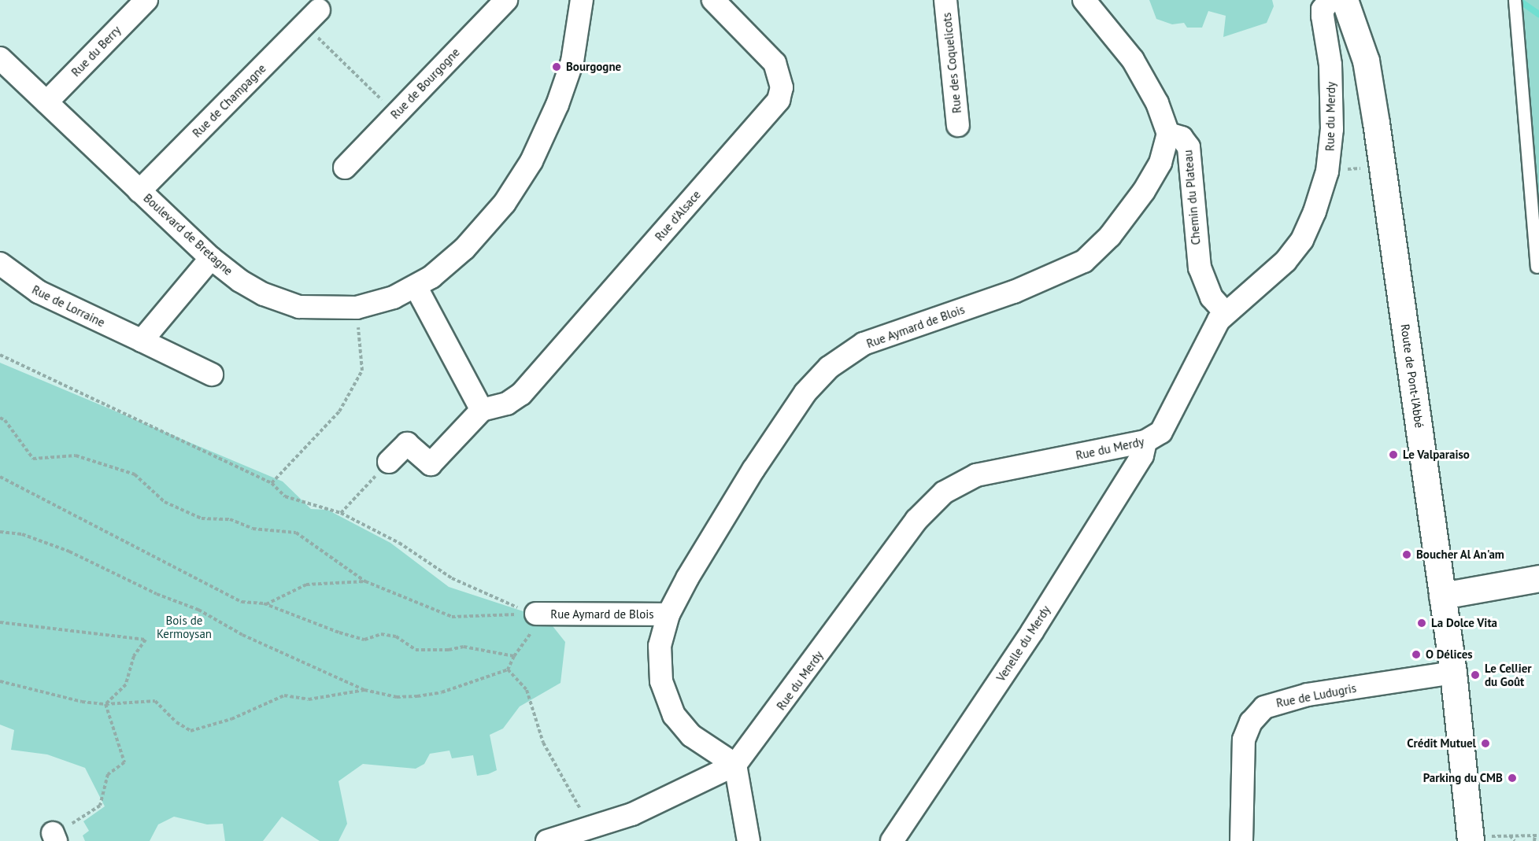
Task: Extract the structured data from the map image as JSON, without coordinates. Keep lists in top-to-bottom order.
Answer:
{
  "streets": {
    "main road": ["Route de Pont-l'Abbé"],
    "street": [
      "Rue du Berry",
      "Rue des Coquelicots",
      "Rue de Bourgogne",
      "Rue de Champagne",
      "Rue du Merdy",
      "Chemin du Plateau",
      "Rue d'Alsace",
      "Boulevard de Bretagne",
      "Rue de Lorraine",
      "Rue Aymard de Blois",
      "Venelle du Merdy",
      "Rue de Ludugris"
    ]
  },
  "crossings": [
    ["Rue du Berry", "Boulevard de Bretagne"],
    ["Rue de Champagne", "Boulevard de Bretagne"],
    ["Rue du Merdy", "Chemin du Plateau"],
    ["Rue du Merdy", "Rue Aymard de Blois"],
    ["Rue du Merdy", "Venelle du Merdy"],
    ["Chemin du Plateau", "Rue Aymard de Blois"],
    ["Route de Pont-l'Abbé", "Rue de Ludugris"]
  ],
  "parks": ["Bois de Kermoysan"],
  "places": [
    "Bourgogne",
    "Le Valparaiso",
    "Boucher Al An'am",
    "La Dolce Vita",
    "O Délices",
    "Le Cellier du Goût",
    "Crédit Mutuel",
    "Parking du CMB"
  ]
}
